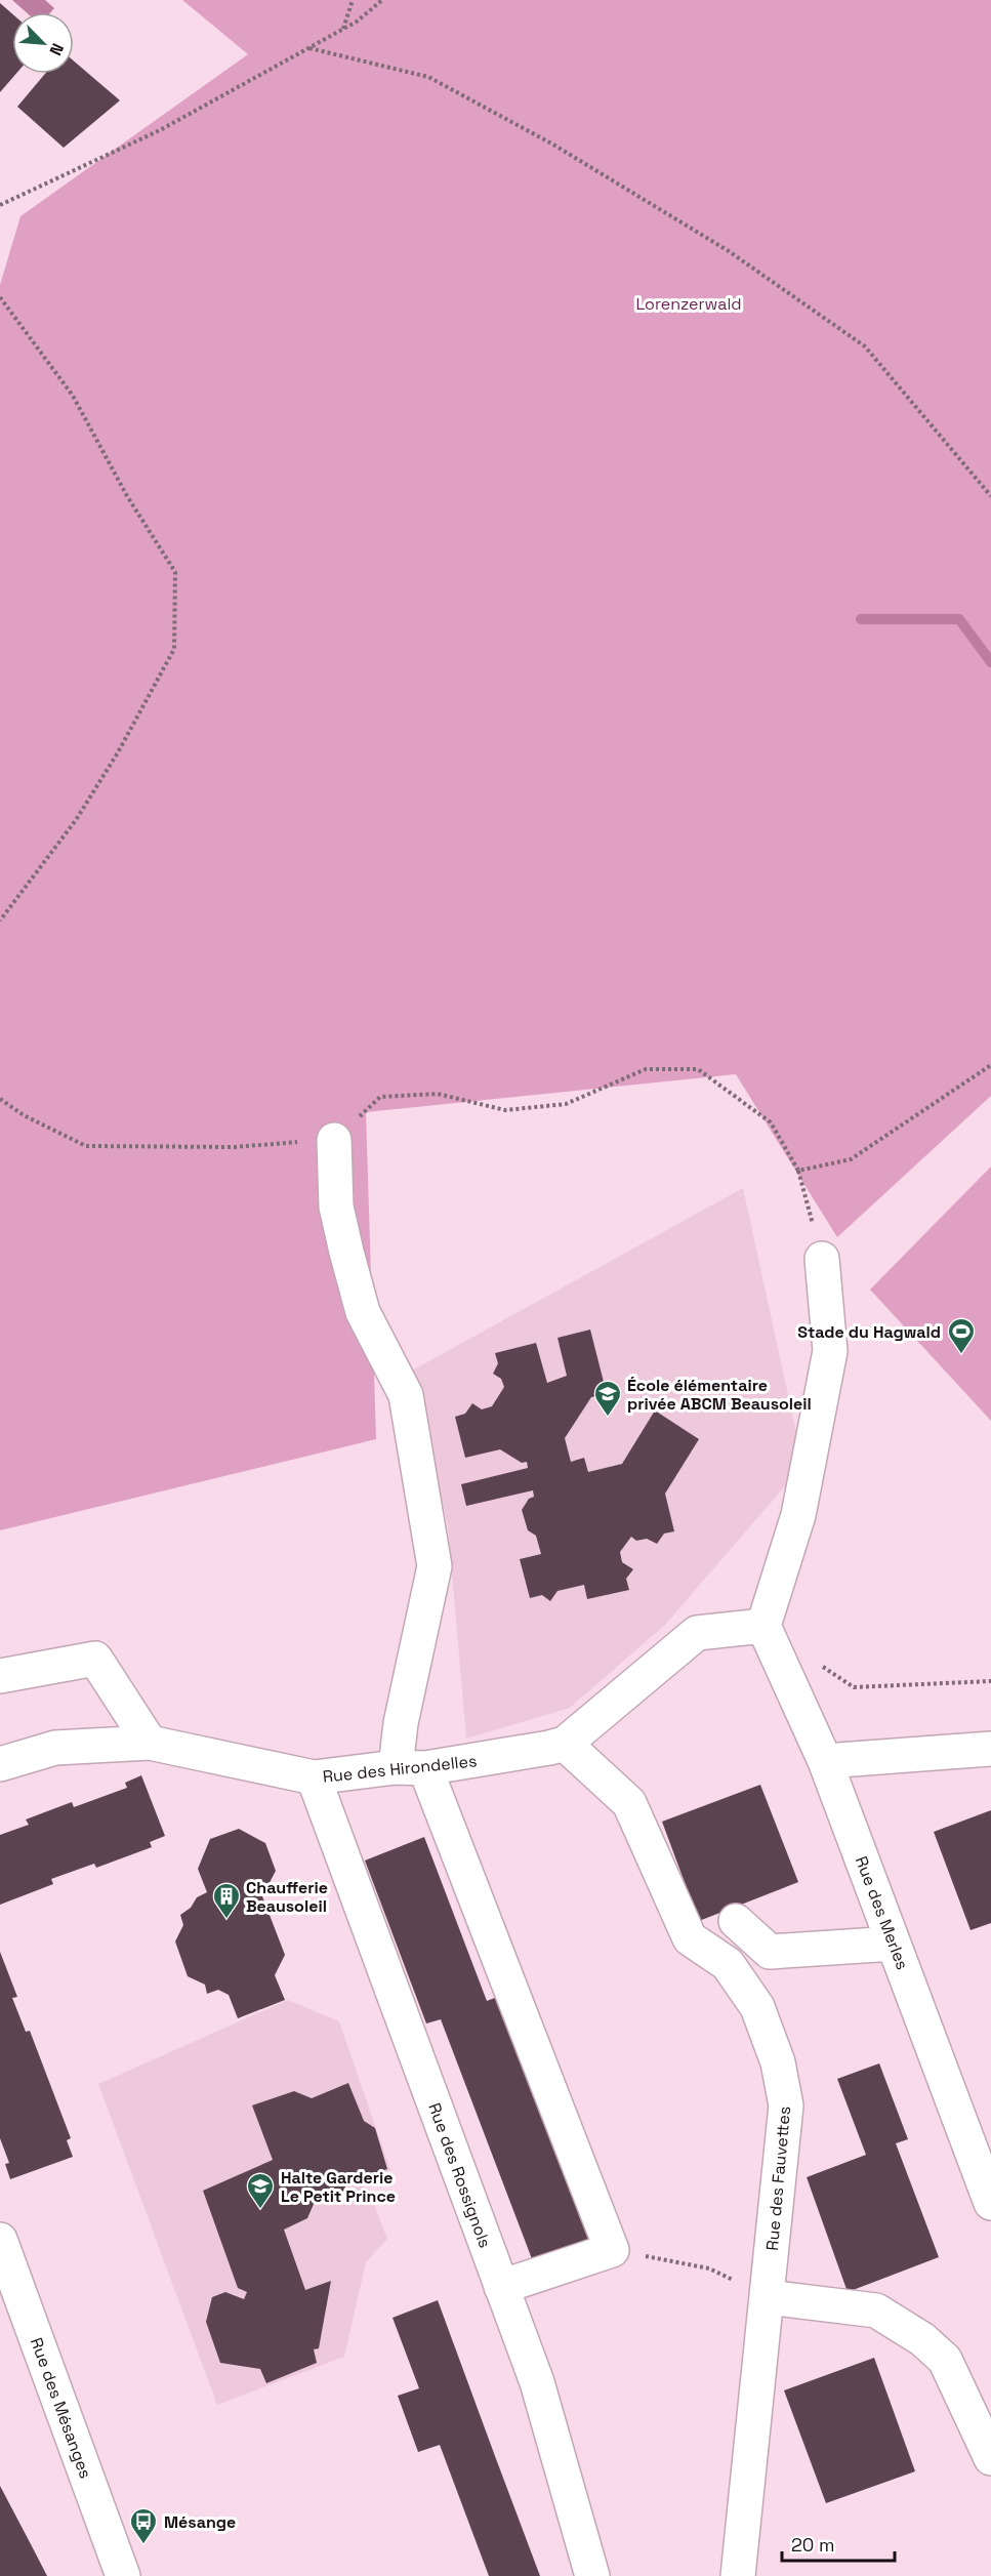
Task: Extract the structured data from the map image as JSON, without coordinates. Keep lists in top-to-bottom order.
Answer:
{
  "streets": {
    "street": [
      "Rue des Hirondelles",
      "Rue des Merles",
      "Rue des Rossignols",
      "Rue des Fauvettes",
      "Rue des Mésanges"
    ]
  },
  "crossings": [
    ["Rue des Hirondelles", "Rue des Merles"],
    ["Rue des Hirondelles", "Rue des Rossignols"],
    ["Rue des Hirondelles", "Rue des Fauvettes"]
  ],
  "parks": ["Lorenzerwald"],
  "places": {
    "sports": ["Stade du Hagwald"],
    "school or university": ["École élémentaire privée ABCM Beausoleil", "Halte Garderie Le Petit Prince"],
    "building": ["Chaufferie Beausoleil"],
    "bus stop": ["Mésange"]
  },
  "scale_bar": "20 m",
  "north": "bottom right"
}
